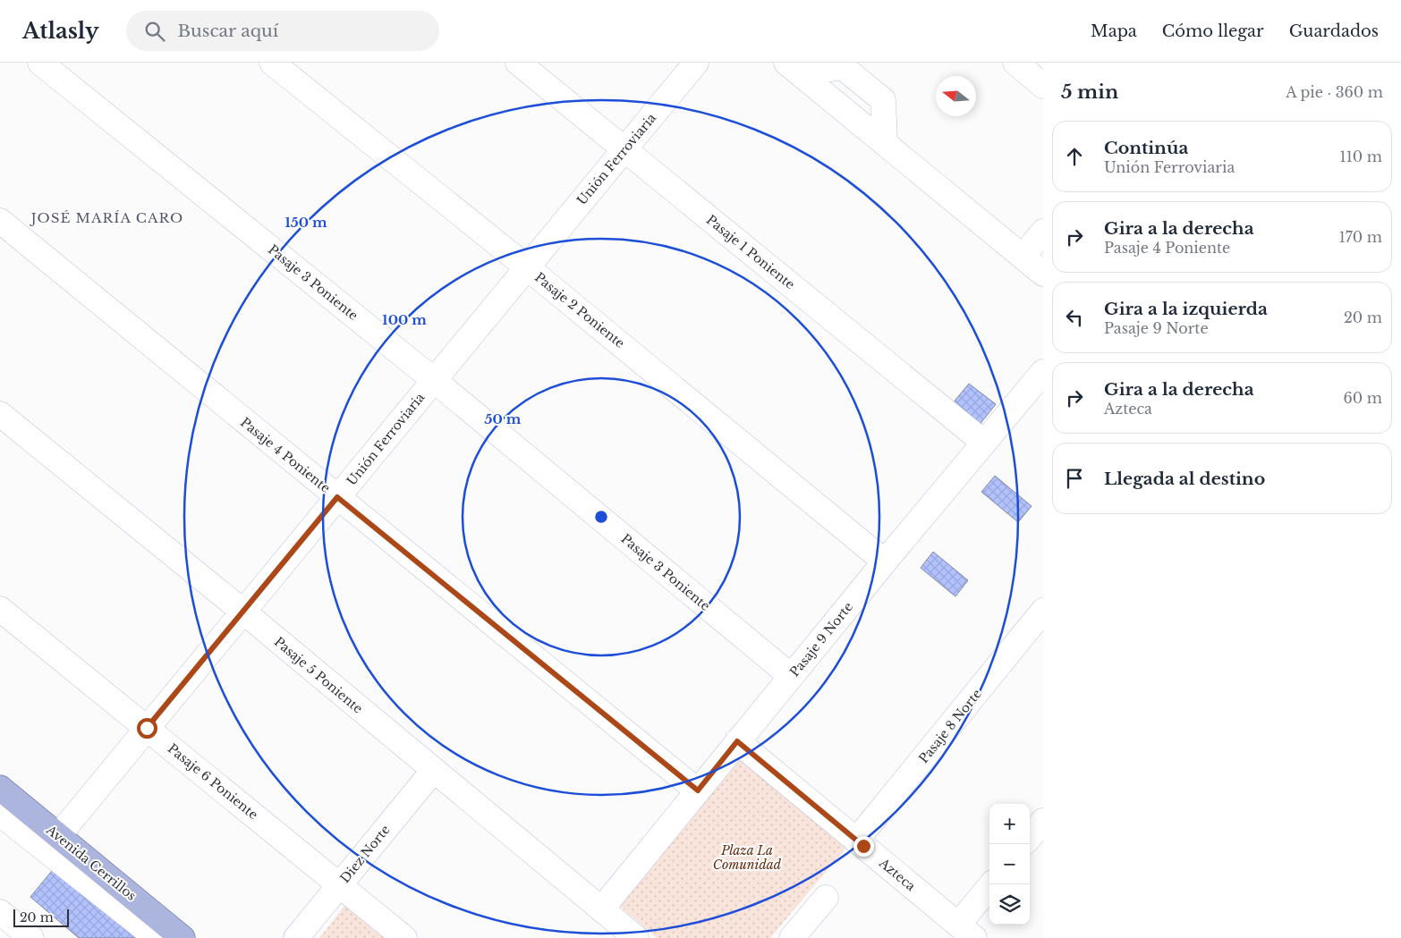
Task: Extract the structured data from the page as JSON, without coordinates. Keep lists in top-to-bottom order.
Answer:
{
  "streets": {
    "main road": ["Avenida Cerrillos"],
    "street": [
      "Unión Ferroviaria",
      "Pasaje 1 Poniente",
      "Pasaje 3 Poniente",
      "Pasaje 2 Poniente",
      "Pasaje 4 Poniente",
      "Pasaje 9 Norte",
      "Pasaje 5 Poniente",
      "Pasaje 8 Norte",
      "Pasaje 6 Poniente",
      "Diez Norte",
      "Azteca"
    ]
  },
  "crossings": [
    ["Unión Ferroviaria", "Pasaje 1 Poniente"],
    ["Unión Ferroviaria", "Pasaje 3 Poniente"],
    ["Unión Ferroviaria", "Pasaje 2 Poniente"],
    ["Unión Ferroviaria", "Pasaje 4 Poniente"],
    ["Unión Ferroviaria", "Pasaje 5 Poniente"],
    ["Unión Ferroviaria", "Pasaje 6 Poniente"],
    ["Unión Ferroviaria", "Avenida Cerrillos"],
    ["Pasaje 1 Poniente", "Pasaje 9 Norte"],
    ["Pasaje 3 Poniente", "Pasaje 9 Norte"],
    ["Pasaje 2 Poniente", "Pasaje 9 Norte"],
    ["Pasaje 4 Poniente", "Pasaje 9 Norte"],
    ["Pasaje 9 Norte", "Pasaje 5 Poniente"],
    ["Pasaje 9 Norte", "Azteca"],
    ["Pasaje 5 Poniente", "Diez Norte"],
    ["Pasaje 8 Norte", "Azteca"],
    ["Pasaje 6 Poniente", "Diez Norte"]
  ],
  "districts": ["JOSÉ MARÍA CARO"],
  "parks": ["Plaza La Comunidad"],
  "scale_bar": "20 m",
  "north": "left",
  "page": {
    "header": "Atlasly",
    "search": "Buscar aquí",
    "nav": ["Mapa", "Cómo llegar", "Guardados"],
    "heading": ["5 min", "A pie · 360 m"],
    "list": [
      ["Continúa", "Unión Ferroviaria", "110 m"],
      ["Gira a la derecha", "Pasaje 4 Poniente", "170 m"],
      ["Gira a la izquierda", "Pasaje 9 Norte", "20 m"],
      ["Gira a la derecha", "Azteca", "60 m"],
      "Llegada al destino"
    ],
    "map_buttons": ["+", "−"],
    "scale": "20 m"
  },
  "rings": ["150 m", "100 m", "50 m"]
}
